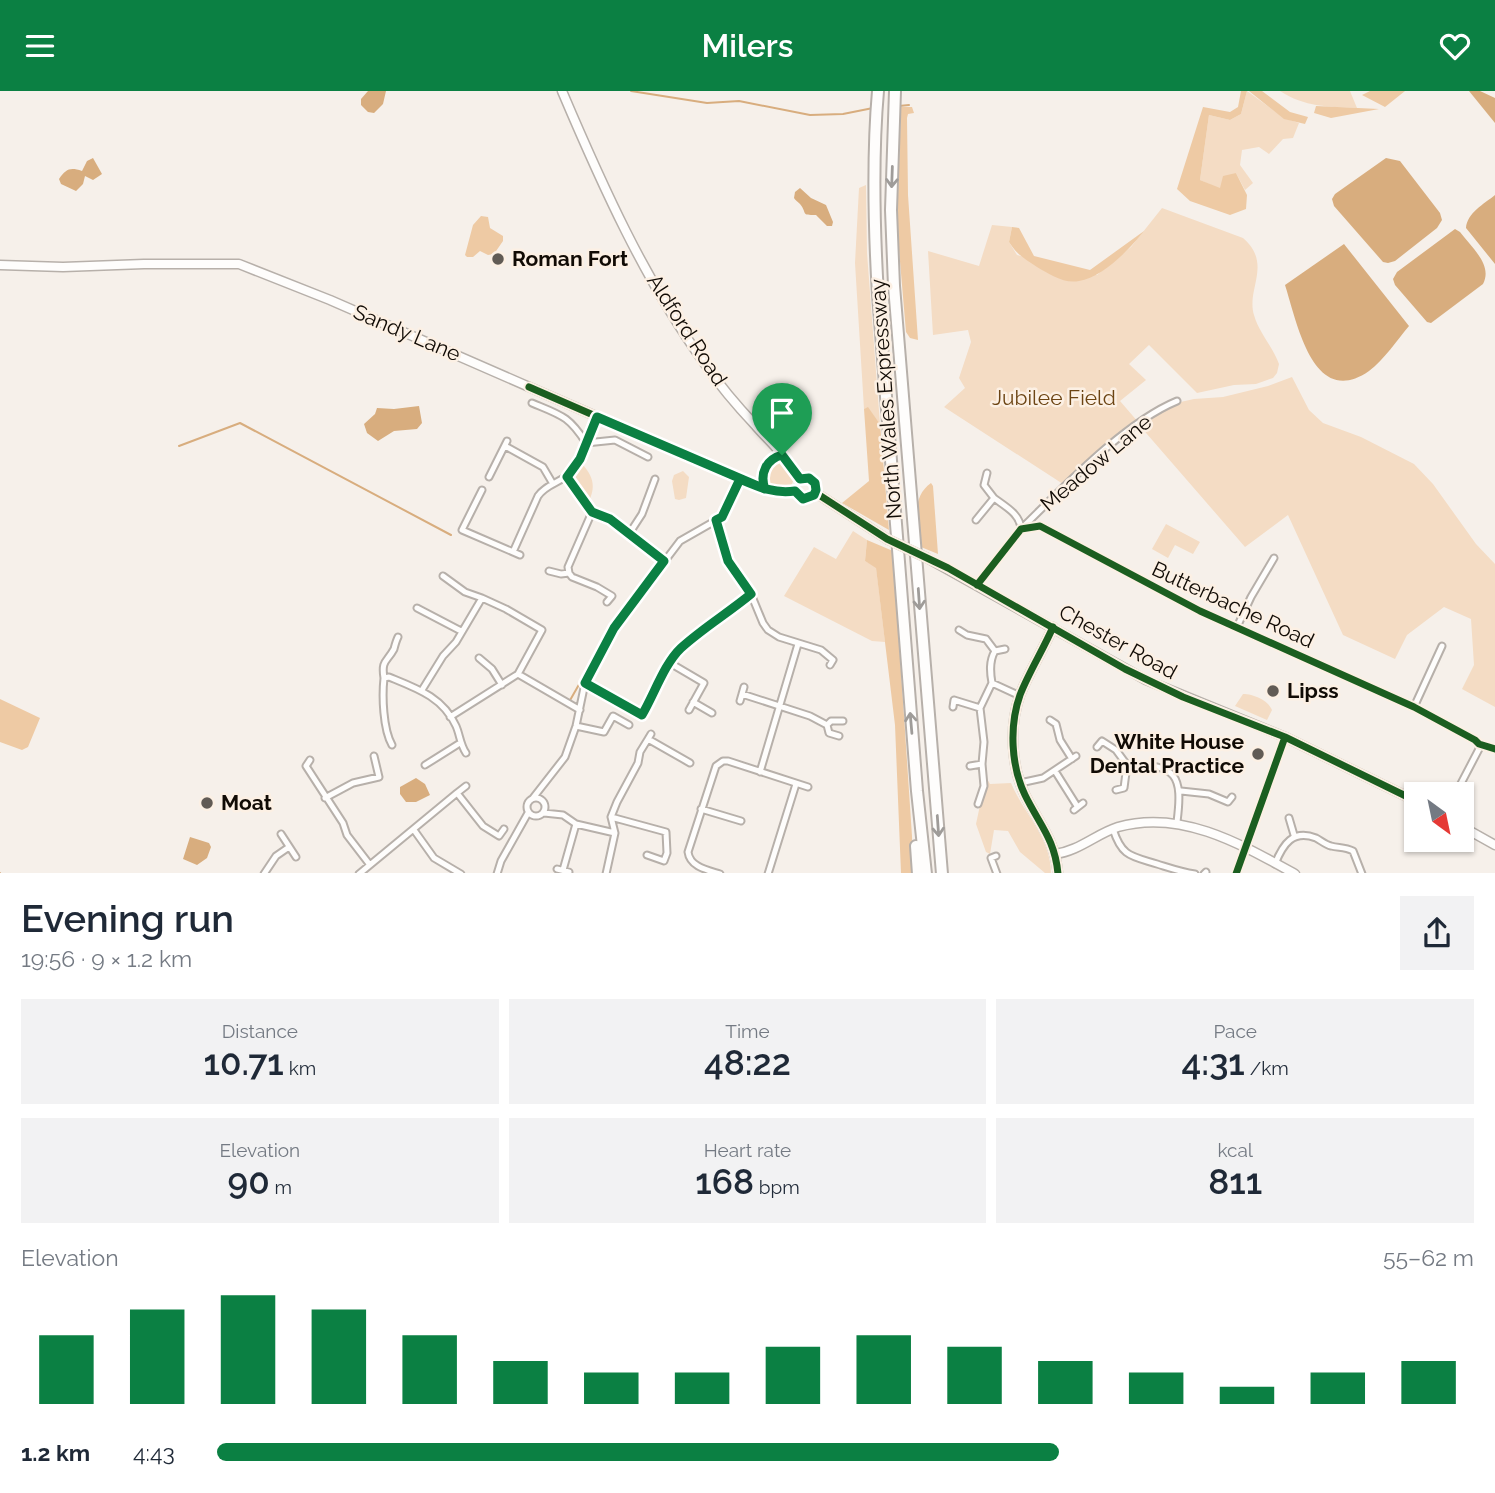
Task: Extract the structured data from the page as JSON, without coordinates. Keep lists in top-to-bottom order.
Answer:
{
  "streets": {
    "highway": ["North Wales Expressway"],
    "street": [
      "Aldford Road",
      "Sandy Lane",
      "Meadow Lane",
      "Butterbache Road",
      "Chester Road"
    ]
  },
  "crossings": [
    ["Aldford Road", "Sandy Lane"],
    ["Aldford Road", "Chester Road"],
    ["Sandy Lane", "Chester Road"],
    ["Meadow Lane", "Butterbache Road"]
  ],
  "parks": ["Jubilee Field"],
  "places": [
    "Roman Fort",
    "Lipss",
    "White House Dental Practice",
    "Moat"
  ],
  "north": "bottom right",
  "page": {
    "header": "Milers",
    "heading": ["Evening run", "19:56 · 9 × 1.2 km"],
    "stats": [
      ["Distance", "10.71 km"],
      ["Time", "48:22"],
      ["Pace", "4:31 /km"],
      ["Elevation", "90 m"],
      ["Heart rate", "168 bpm"],
      ["kcal", "811"]
    ],
    "chart": ["Elevation", "55–62 m"],
    "list": [
      {
        "name": "1.2 km",
        "note": "4:43"
      }
    ]
  }
}
